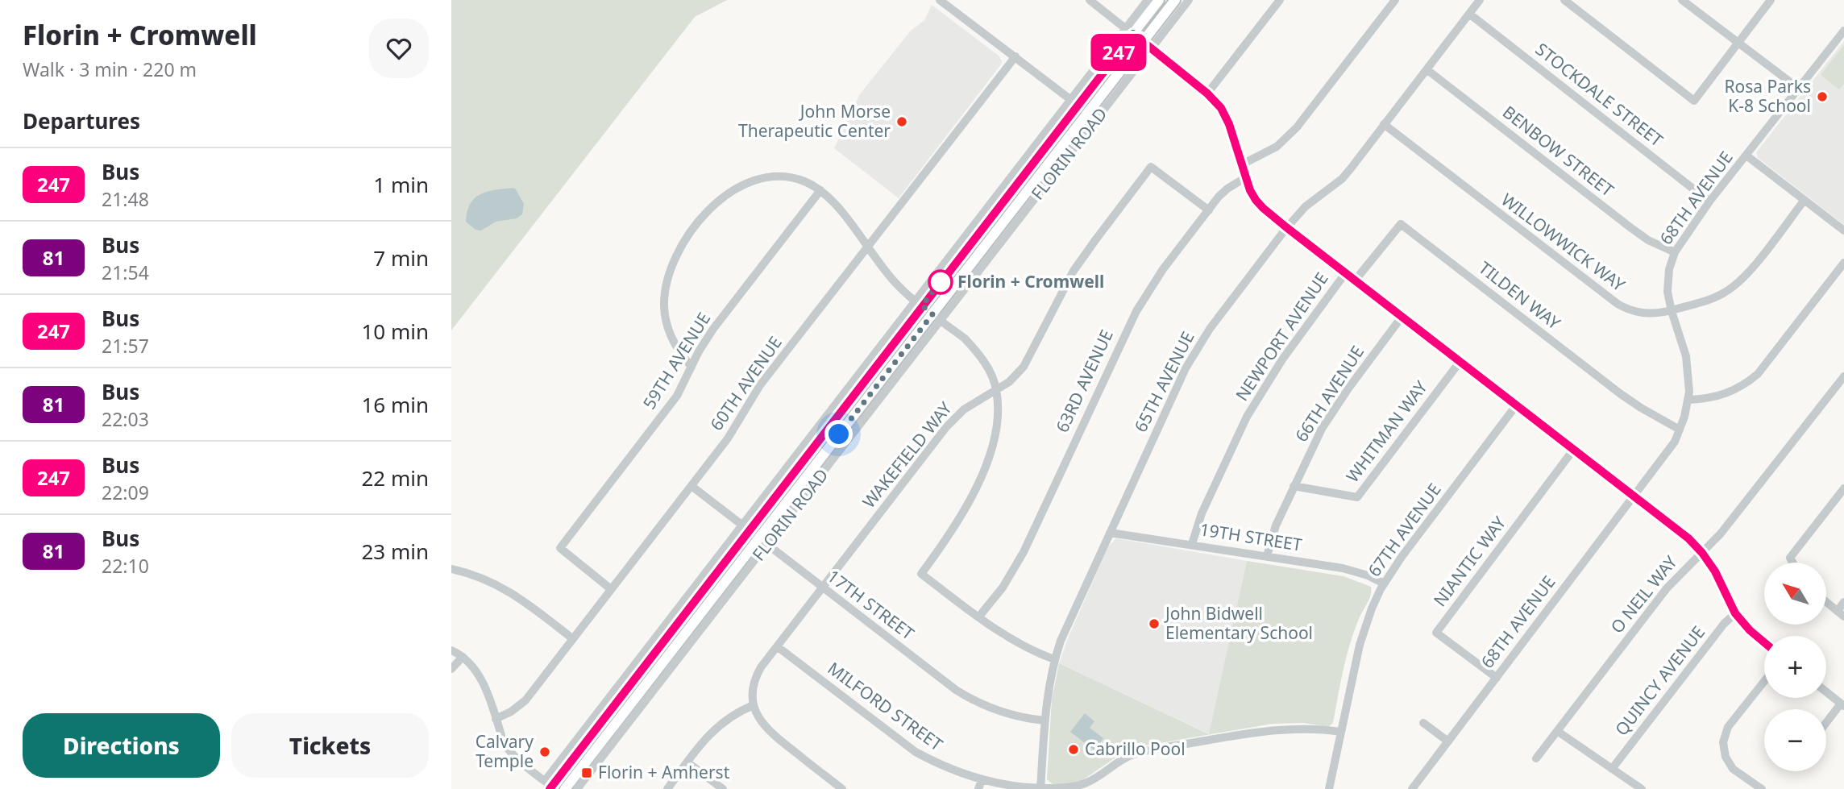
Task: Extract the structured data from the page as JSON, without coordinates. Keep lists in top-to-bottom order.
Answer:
{
  "streets": {
    "main road": ["FLORIN ROAD"],
    "street": [
      "STOCKDALE STREET",
      "BENBOW STREET",
      "68TH AVENUE",
      "WILLOWWICK WAY",
      "TILDEN WAY",
      "NEWPORT AVENUE",
      "59TH AVENUE",
      "63RD AVENUE",
      "65TH AVENUE",
      "60TH AVENUE",
      "66TH AVENUE",
      "WHITMAN WAY",
      "WAKEFIELD WAY",
      "67TH AVENUE",
      "19TH STREET",
      "NIANTIC WAY",
      "O NEIL WAY",
      "17TH STREET",
      "QUINCY AVENUE",
      "MILFORD STREET"
    ]
  },
  "crossings": [
    ["STOCKDALE STREET", "68TH AVENUE"],
    ["STOCKDALE STREET", "65TH AVENUE"],
    ["BENBOW STREET", "68TH AVENUE"],
    ["BENBOW STREET", "65TH AVENUE"],
    ["FLORIN ROAD", "17TH STREET"],
    ["68TH AVENUE", "WILLOWWICK WAY"],
    ["68TH AVENUE", "TILDEN WAY"],
    ["68TH AVENUE", "NIANTIC WAY"],
    ["WILLOWWICK WAY", "65TH AVENUE"],
    ["NEWPORT AVENUE", "19TH STREET"],
    ["59TH AVENUE", "60TH AVENUE"],
    ["63RD AVENUE", "WAKEFIELD WAY"],
    ["65TH AVENUE", "19TH STREET"],
    ["65TH AVENUE", "17TH STREET"],
    ["65TH AVENUE", "MILFORD STREET"],
    ["60TH AVENUE", "17TH STREET"],
    ["66TH AVENUE", "WHITMAN WAY"],
    ["66TH AVENUE", "19TH STREET"],
    ["WAKEFIELD WAY", "17TH STREET"],
    ["WAKEFIELD WAY", "MILFORD STREET"],
    ["67TH AVENUE", "19TH STREET"],
    ["67TH AVENUE", "MILFORD STREET"]
  ],
  "places": {
    "other": [
      "Rosa Parks K-8 School",
      "John Morse Therapeutic Center",
      "Florin + Cromwell",
      "John Bidwell Elementary School",
      "Cabrillo Pool",
      "Calvary Temple"
    ],
    "transit": ["Florin + Amherst"]
  },
  "lines": ["bus line 247"],
  "north": "top left",
  "page": {
    "heading": [
      ["Florin + Cromwell", "Walk · 3 min · 220 m"],
      "Departures"
    ],
    "on_map": "247",
    "list": [
      {
        "mark": "247",
        "name": "Bus",
        "note": "21:48",
        "value": "1 min"
      },
      {
        "mark": "81",
        "name": "Bus",
        "note": "21:54",
        "value": "7 min"
      },
      {
        "mark": "247",
        "name": "Bus",
        "note": "21:57",
        "value": "10 min"
      },
      {
        "mark": "81",
        "name": "Bus",
        "note": "22:03",
        "value": "16 min"
      },
      {
        "mark": "247",
        "name": "Bus",
        "note": "22:09",
        "value": "22 min"
      },
      {
        "mark": "81",
        "name": "Bus",
        "note": "22:10",
        "value": "23 min"
      }
    ],
    "map_buttons": ["+", "−"],
    "buttons": ["Directions", "Tickets"]
  }
}
